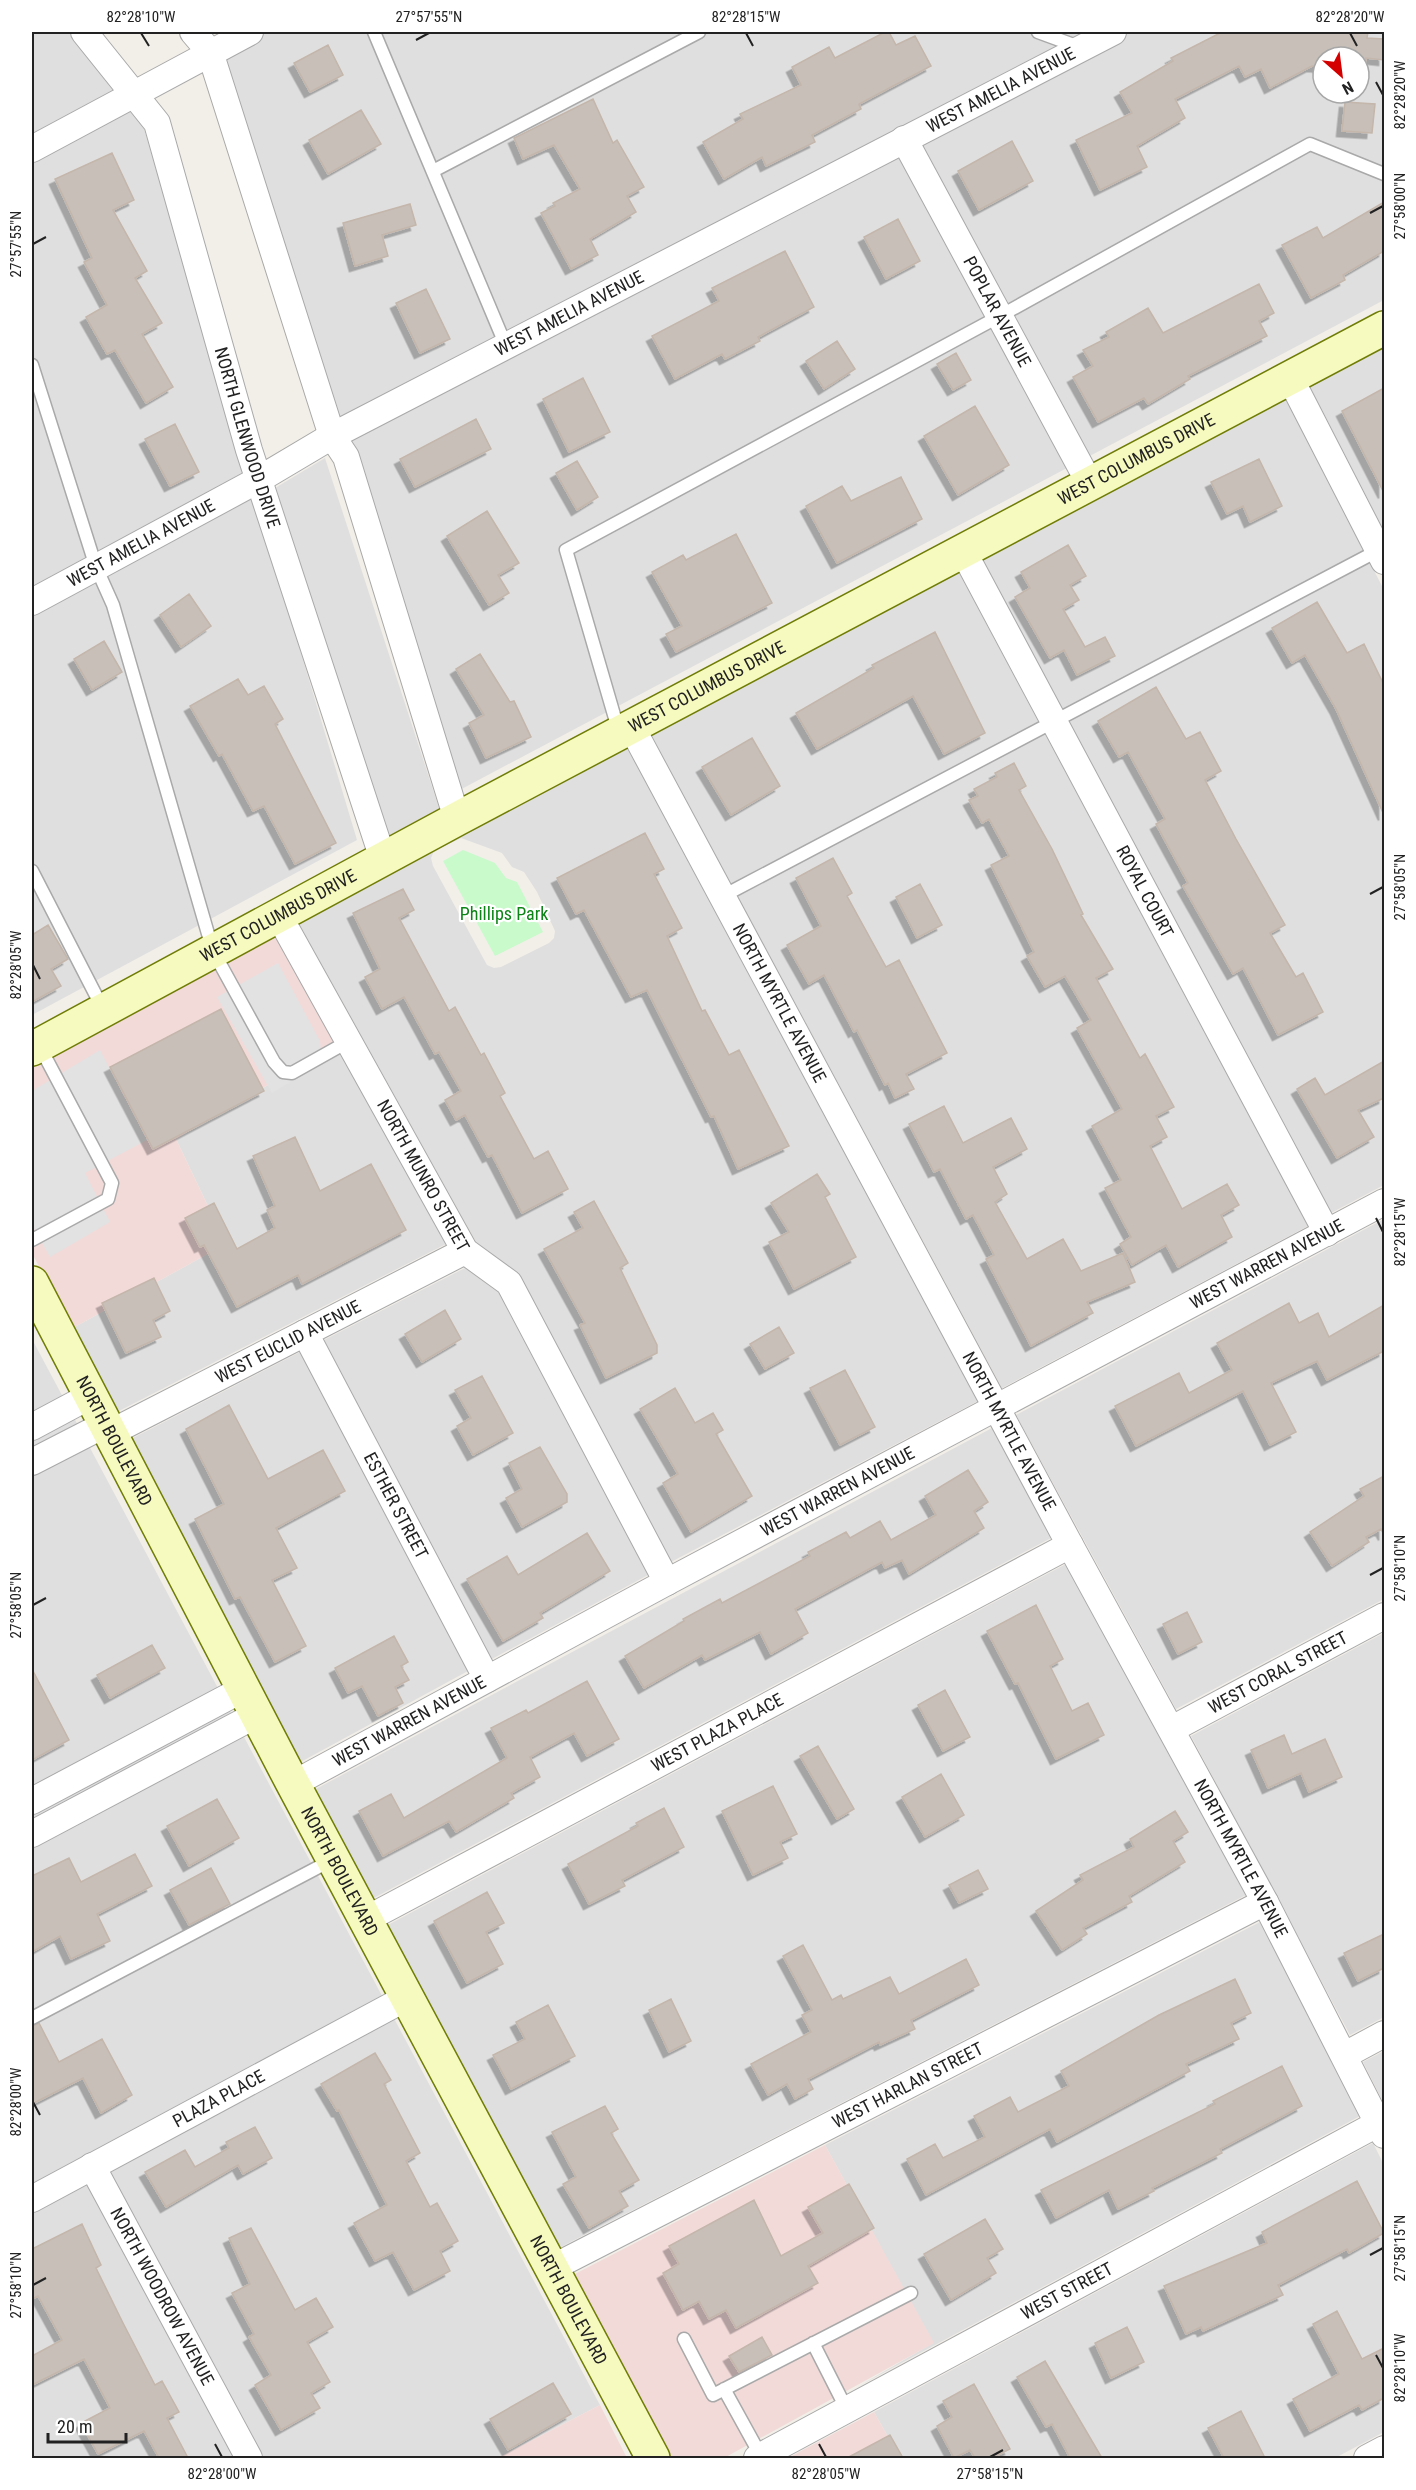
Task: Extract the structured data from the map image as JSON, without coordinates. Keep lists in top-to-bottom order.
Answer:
{
  "streets": {
    "main road": ["WEST COLUMBUS DRIVE", "NORTH BOULEVARD"],
    "street": [
      "WEST AMELIA AVENUE",
      "POPLAR AVENUE",
      "NORTH GLENWOOD DRIVE",
      "ROYAL COURT",
      "NORTH MYRTLE AVENUE",
      "NORTH MUNRO STREET",
      "WEST WARREN AVENUE",
      "WEST EUCLID AVENUE",
      "ESTHER STREET",
      "WEST CORAL STREET",
      "WEST PLAZA PLACE",
      "WEST HARLAN STREET",
      "PLAZA PLACE",
      "WEST STREET",
      "NORTH WOODROW AVENUE"
    ]
  },
  "crossings": [
    ["WEST AMELIA AVENUE", "POPLAR AVENUE"],
    ["WEST AMELIA AVENUE", "NORTH GLENWOOD DRIVE"],
    ["POPLAR AVENUE", "WEST COLUMBUS DRIVE"],
    ["NORTH GLENWOOD DRIVE", "WEST COLUMBUS DRIVE"],
    ["WEST COLUMBUS DRIVE", "ROYAL COURT"],
    ["WEST COLUMBUS DRIVE", "NORTH MYRTLE AVENUE"],
    ["WEST COLUMBUS DRIVE", "NORTH MUNRO STREET"],
    ["ROYAL COURT", "WEST WARREN AVENUE"],
    ["NORTH MYRTLE AVENUE", "WEST WARREN AVENUE"],
    ["NORTH MYRTLE AVENUE", "WEST CORAL STREET"],
    ["NORTH MYRTLE AVENUE", "WEST PLAZA PLACE"],
    ["NORTH MYRTLE AVENUE", "WEST HARLAN STREET"],
    ["NORTH MYRTLE AVENUE", "WEST STREET"],
    ["NORTH MUNRO STREET", "WEST WARREN AVENUE"],
    ["NORTH MUNRO STREET", "WEST EUCLID AVENUE"],
    ["WEST WARREN AVENUE", "NORTH BOULEVARD"],
    ["WEST WARREN AVENUE", "ESTHER STREET"],
    ["WEST EUCLID AVENUE", "NORTH BOULEVARD"],
    ["WEST EUCLID AVENUE", "ESTHER STREET"],
    ["NORTH BOULEVARD", "WEST PLAZA PLACE"],
    ["NORTH BOULEVARD", "WEST HARLAN STREET"],
    ["NORTH BOULEVARD", "PLAZA PLACE"],
    ["PLAZA PLACE", "NORTH WOODROW AVENUE"]
  ],
  "parks": ["Phillips Park"],
  "scale_bar": "20 m",
  "north": "bottom right",
  "coordinates": [
    "82°28'10\"W",
    "27°57'55\"N",
    "82°28'15\"W",
    "82°28'20\"W",
    "27°58'00\"N",
    "27°58'05\"N",
    "82°28'05\"W",
    "27°58'10\"N",
    "82°28'00\"W",
    "27°58'15\"N"
  ]
}
